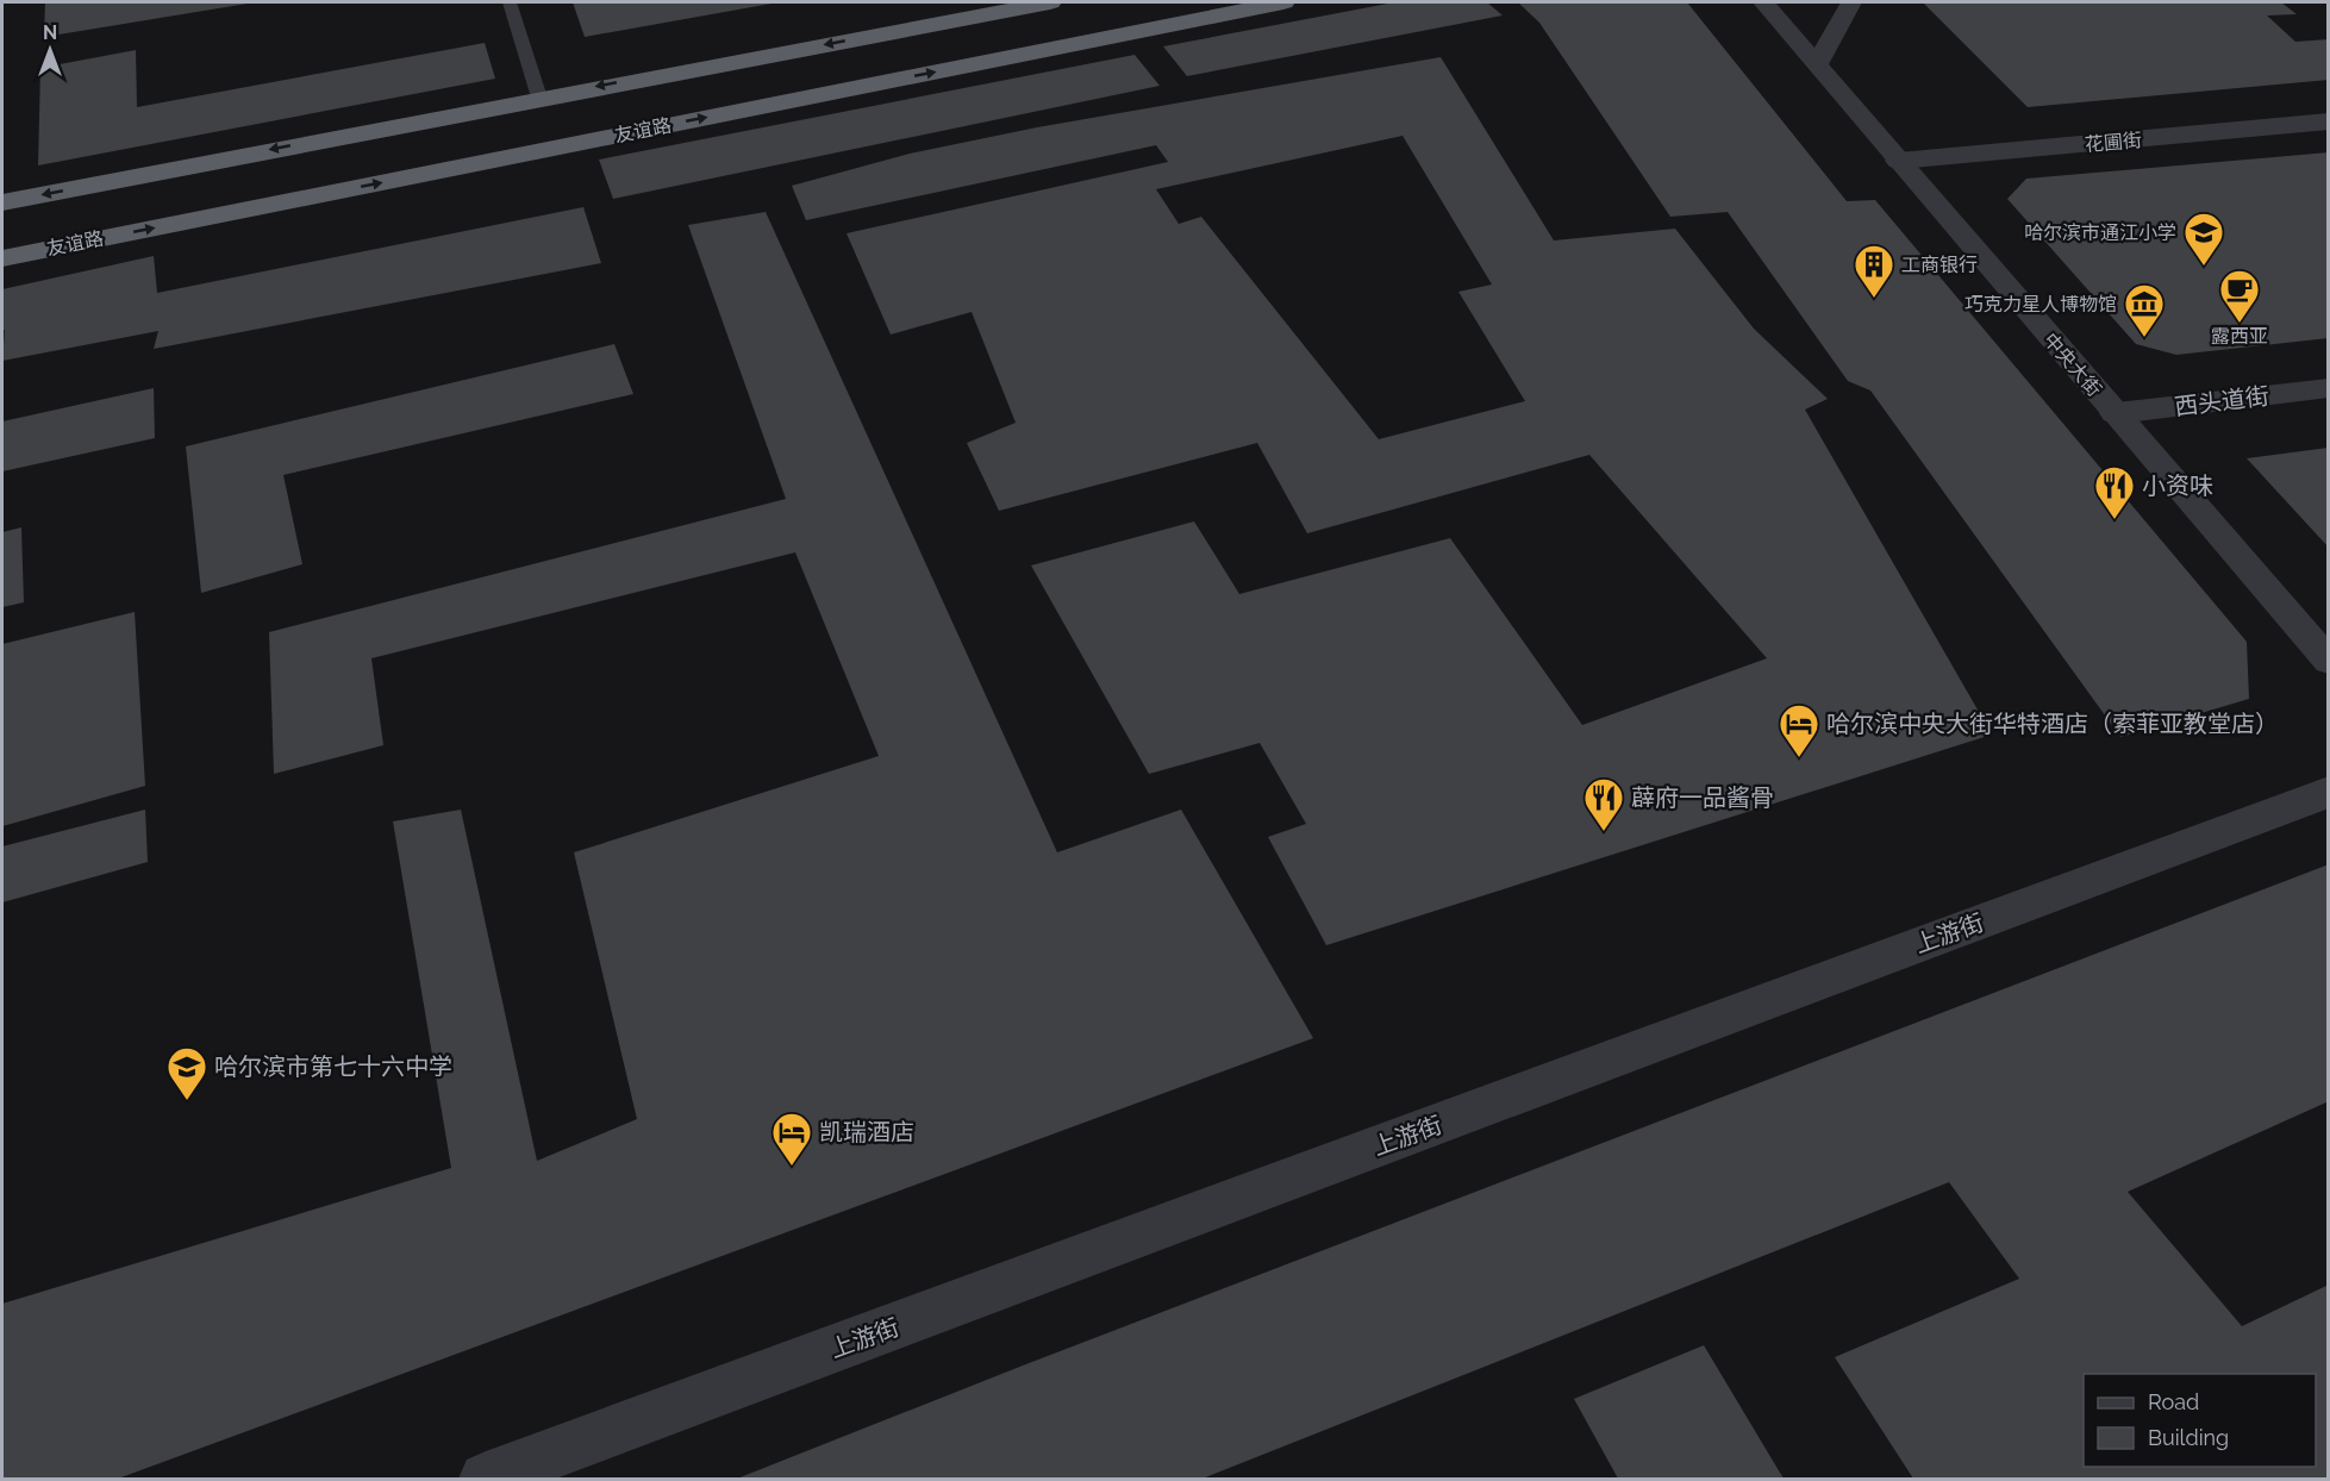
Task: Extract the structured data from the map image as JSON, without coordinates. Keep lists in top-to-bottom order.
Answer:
{
  "streets": {
    "highway": ["友谊路"],
    "street": [
      "花圃街",
      "中央大街",
      "西头道街",
      "上游街"
    ]
  },
  "crossings": [
    ["花圃街", "中央大街"],
    ["中央大街", "西头道街"]
  ],
  "places": {
    "school or university": ["哈尔滨市通江小学", "哈尔滨市第七十六中学"],
    "building": ["工商银行"],
    "cafe": ["露西亚"],
    "museum": ["巧克力星人博物馆"],
    "restaurant": ["小资味", "薜府一品酱骨"],
    "hotel": ["哈尔滨中央大街华特酒店（索菲亚教堂店）", "凯瑞酒店"]
  },
  "legend": ["Road", "Building"],
  "north": "top"
}
